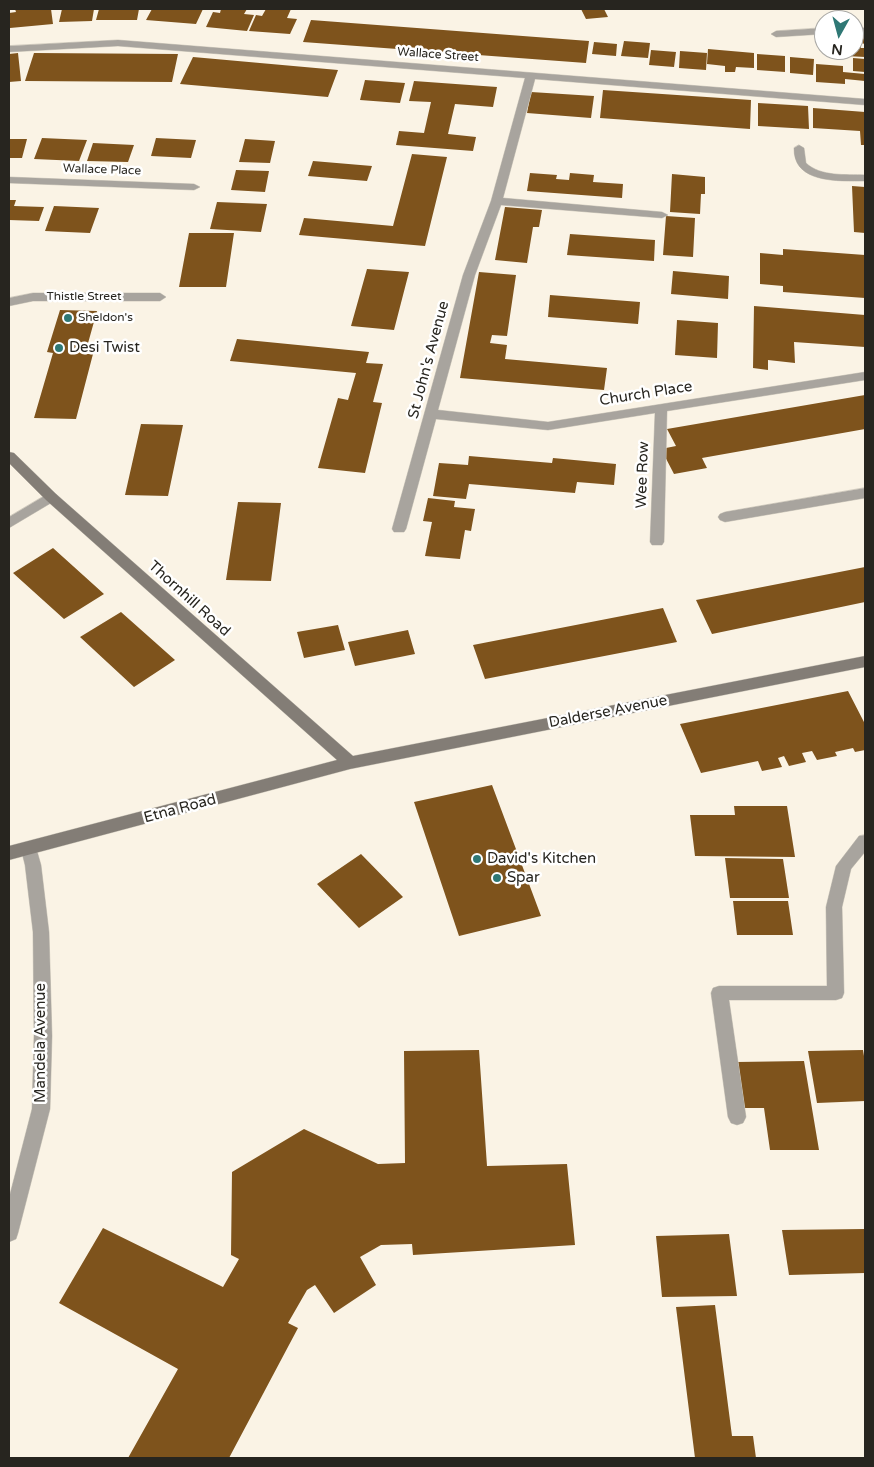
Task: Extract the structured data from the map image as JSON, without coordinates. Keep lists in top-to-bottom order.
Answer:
{
  "streets": {
    "street": [
      "Wallace Street",
      "Wallace Place",
      "Thistle Street",
      "St John's Avenue",
      "Church Place",
      "Wee Row",
      "Thornhill Road",
      "Dalderse Avenue",
      "Etna Road",
      "Mandela Avenue"
    ]
  },
  "crossings": [
    ["Wallace Street", "St John's Avenue"],
    ["St John's Avenue", "Church Place"],
    ["Church Place", "Wee Row"],
    ["Thornhill Road", "Dalderse Avenue"],
    ["Thornhill Road", "Etna Road"],
    ["Dalderse Avenue", "Etna Road"],
    ["Etna Road", "Mandela Avenue"]
  ],
  "places": [
    "Sheldon's",
    "Desi Twist",
    "David's Kitchen",
    "Spar"
  ],
  "north": "bottom"
}
